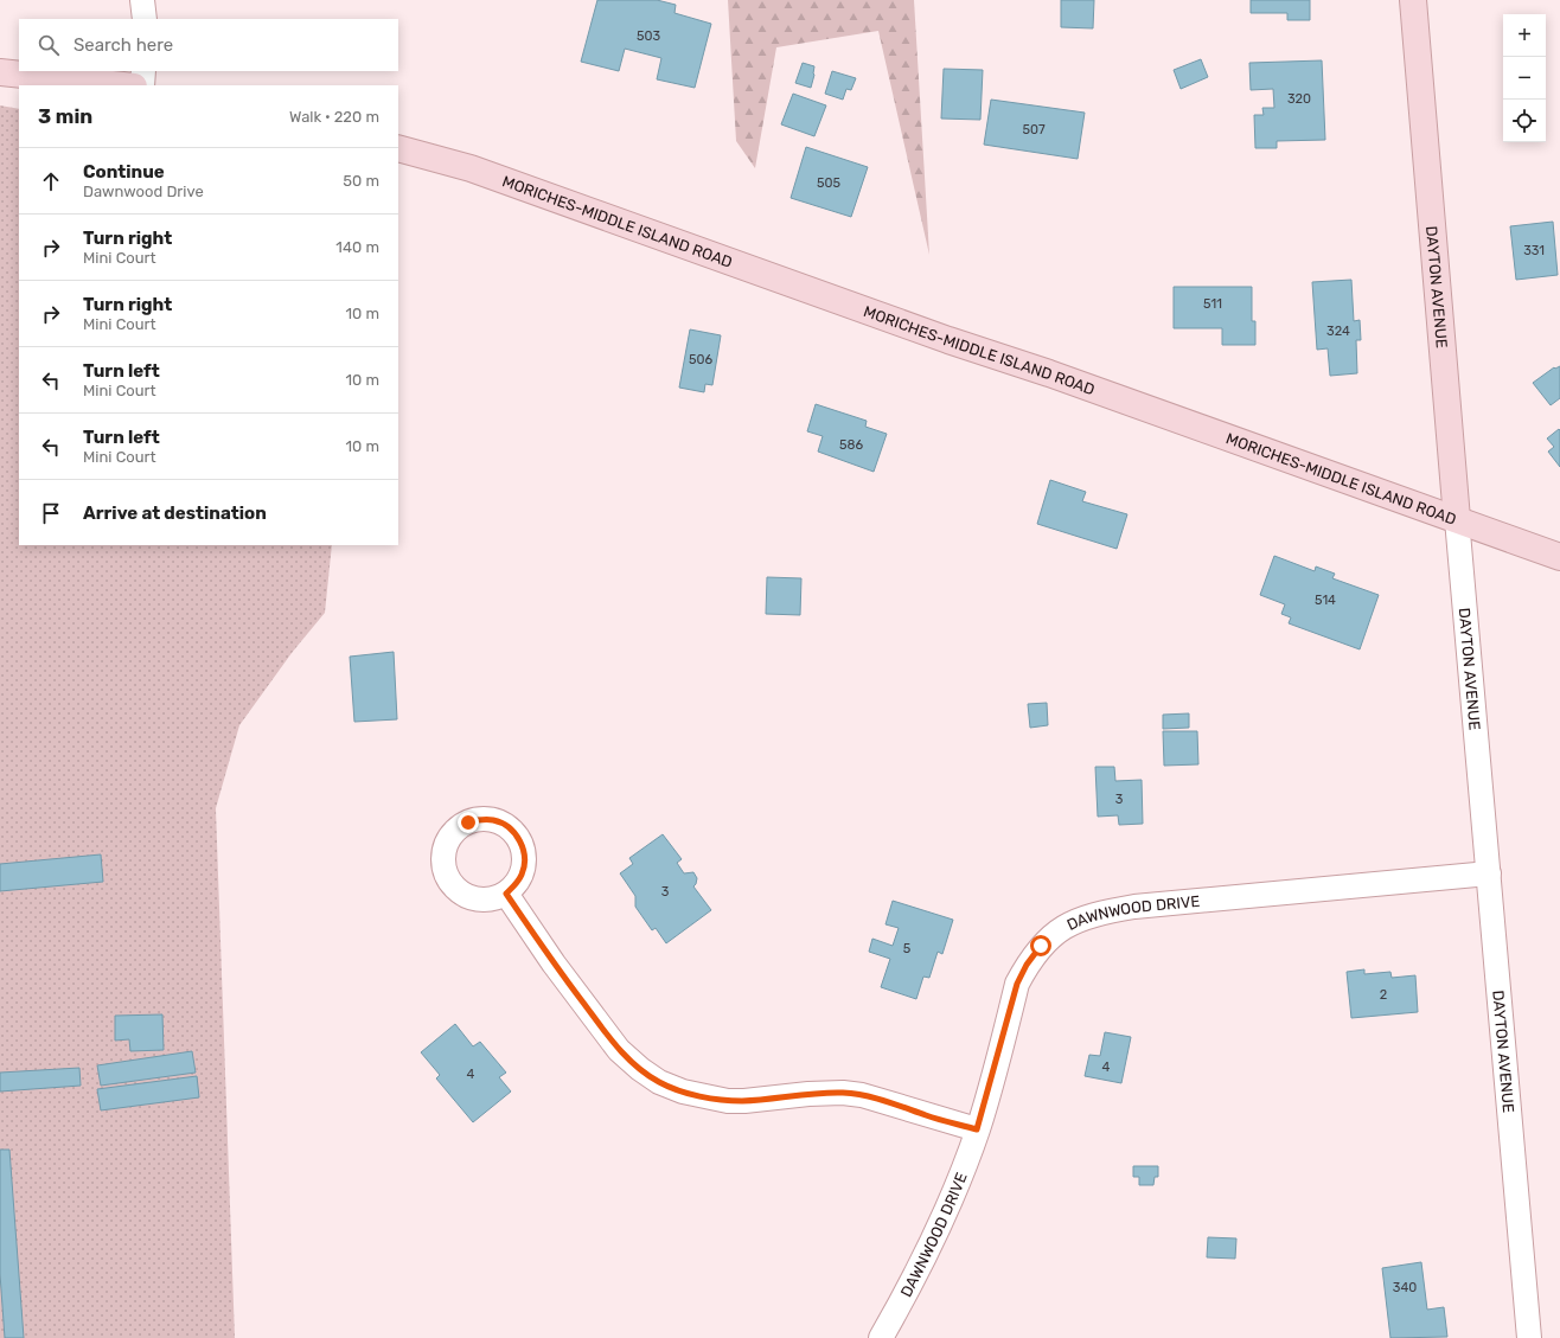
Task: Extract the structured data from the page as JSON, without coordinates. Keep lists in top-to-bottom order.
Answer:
{
  "streets": {
    "main road": ["MORICHES-MIDDLE ISLAND ROAD", "DAYTON AVENUE"],
    "street": ["DAWNWOOD DRIVE"]
  },
  "crossings": [
    ["MORICHES-MIDDLE ISLAND ROAD", "DAYTON AVENUE"],
    ["DAYTON AVENUE", "DAWNWOOD DRIVE"]
  ],
  "house_numbers": [
    "503",
    "320",
    "507",
    "505",
    "331",
    "511",
    "324",
    "506",
    "586",
    "514",
    "3",
    "3",
    "5",
    "2",
    "4",
    "4",
    "340"
  ],
  "page": {
    "map_buttons": ["+", "−"],
    "search": "Search here",
    "heading": ["3 min", "Walk · 220 m"],
    "list": [
      ["Continue", "Dawnwood Drive", "50 m"],
      ["Turn right", "Mini Court", "140 m"],
      ["Turn right", "Mini Court", "10 m"],
      ["Turn left", "Mini Court", "10 m"],
      ["Turn left", "Mini Court", "10 m"],
      "Arrive at destination"
    ]
  }
}
